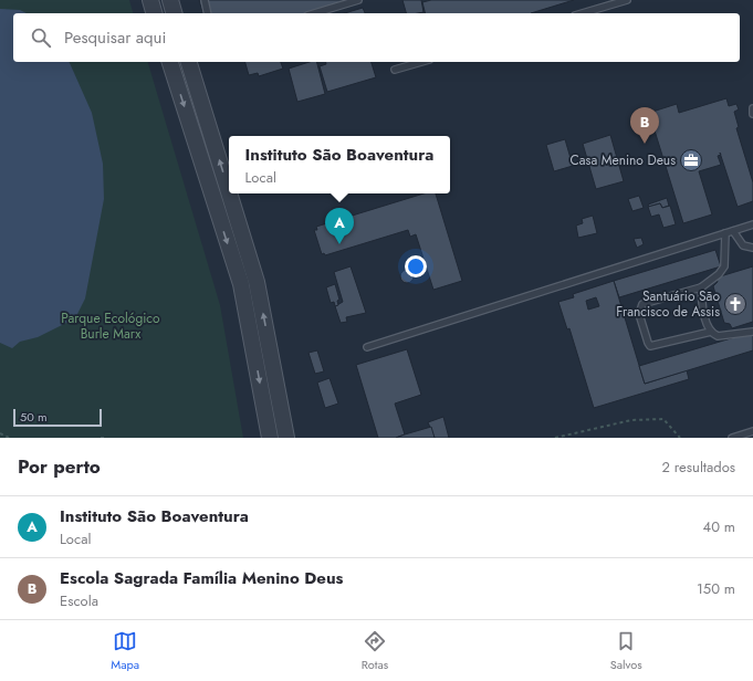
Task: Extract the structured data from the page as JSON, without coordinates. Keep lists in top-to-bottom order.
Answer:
{
  "parks": ["Parque Ecológico Burle Marx"],
  "places": {
    "office": ["Casa Menino Deus"],
    "church": ["Santuário São Francisco de Assis"]
  },
  "scale_bar": "50 m",
  "page": {
    "search": "Pesquisar aqui",
    "pins": ["B", "A"],
    "popup": ["Instituto São Boaventura", "Local"],
    "scale": "50 m",
    "heading": ["Por perto", "2 resultados"],
    "list": [
      {
        "mark": "A",
        "name": "Instituto São Boaventura",
        "note": "Local",
        "value": "40 m"
      },
      {
        "mark": "B",
        "name": "Escola Sagrada Família Menino Deus",
        "note": "Escola",
        "value": "150 m"
      }
    ],
    "nav": ["Mapa", "Rotas", "Salvos"]
  }
}
